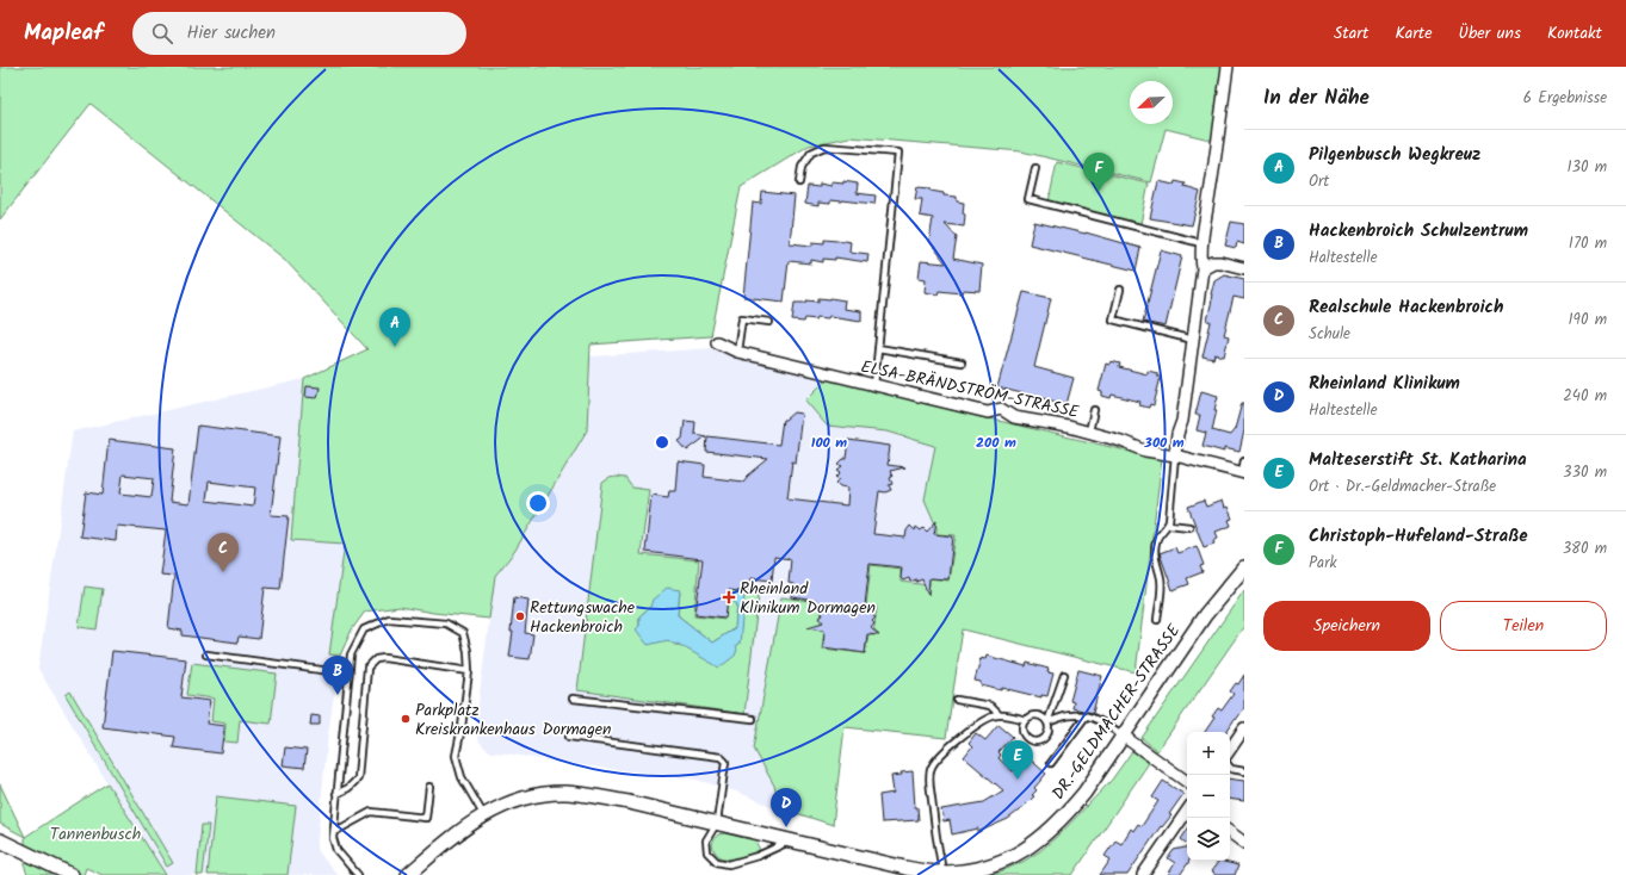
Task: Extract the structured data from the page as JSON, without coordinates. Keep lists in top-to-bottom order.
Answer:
{
  "streets": {
    "street": ["ELSA-BRÄNDSTRÖM-STRASSE", "DR.-GELDMACHER-STRASSE"]
  },
  "parks": ["Tannenbusch"],
  "places": {
    "health": ["Rheinland Klinikum Dormagen"],
    "other": ["Rettungswache Hackenbroich", "Parkplatz Kreiskrankenhaus Dormagen"]
  },
  "north": "bottom left",
  "page": {
    "header": "Mapleaf",
    "search": "Hier suchen",
    "nav": [
      "Start",
      "Karte",
      "Über uns",
      "Kontakt"
    ],
    "heading": ["In der Nähe", "6 Ergebnisse"],
    "list": [
      {
        "mark": "A",
        "name": "Pilgenbusch Wegkreuz",
        "note": "Ort",
        "value": "130 m"
      },
      {
        "mark": "B",
        "name": "Hackenbroich Schulzentrum",
        "note": "Haltestelle",
        "value": "170 m"
      },
      {
        "mark": "C",
        "name": "Realschule Hackenbroich",
        "note": "Schule",
        "value": "190 m"
      },
      {
        "mark": "D",
        "name": "Rheinland Klinikum",
        "note": "Haltestelle",
        "value": "240 m"
      },
      {
        "mark": "E",
        "name": "Malteserstift St. Katharina",
        "note": "Ort · Dr.-Geldmacher-Straße",
        "value": "330 m"
      },
      {
        "mark": "F",
        "name": "Christoph-Hufeland-Straße",
        "note": "Park",
        "value": "380 m"
      }
    ],
    "pins": [
      "F",
      "A",
      "C",
      "B",
      "E",
      "D"
    ],
    "buttons": ["Speichern", "Teilen"],
    "map_buttons": ["+", "−"]
  },
  "rings": ["100 m", "200 m", "300 m"]
}
